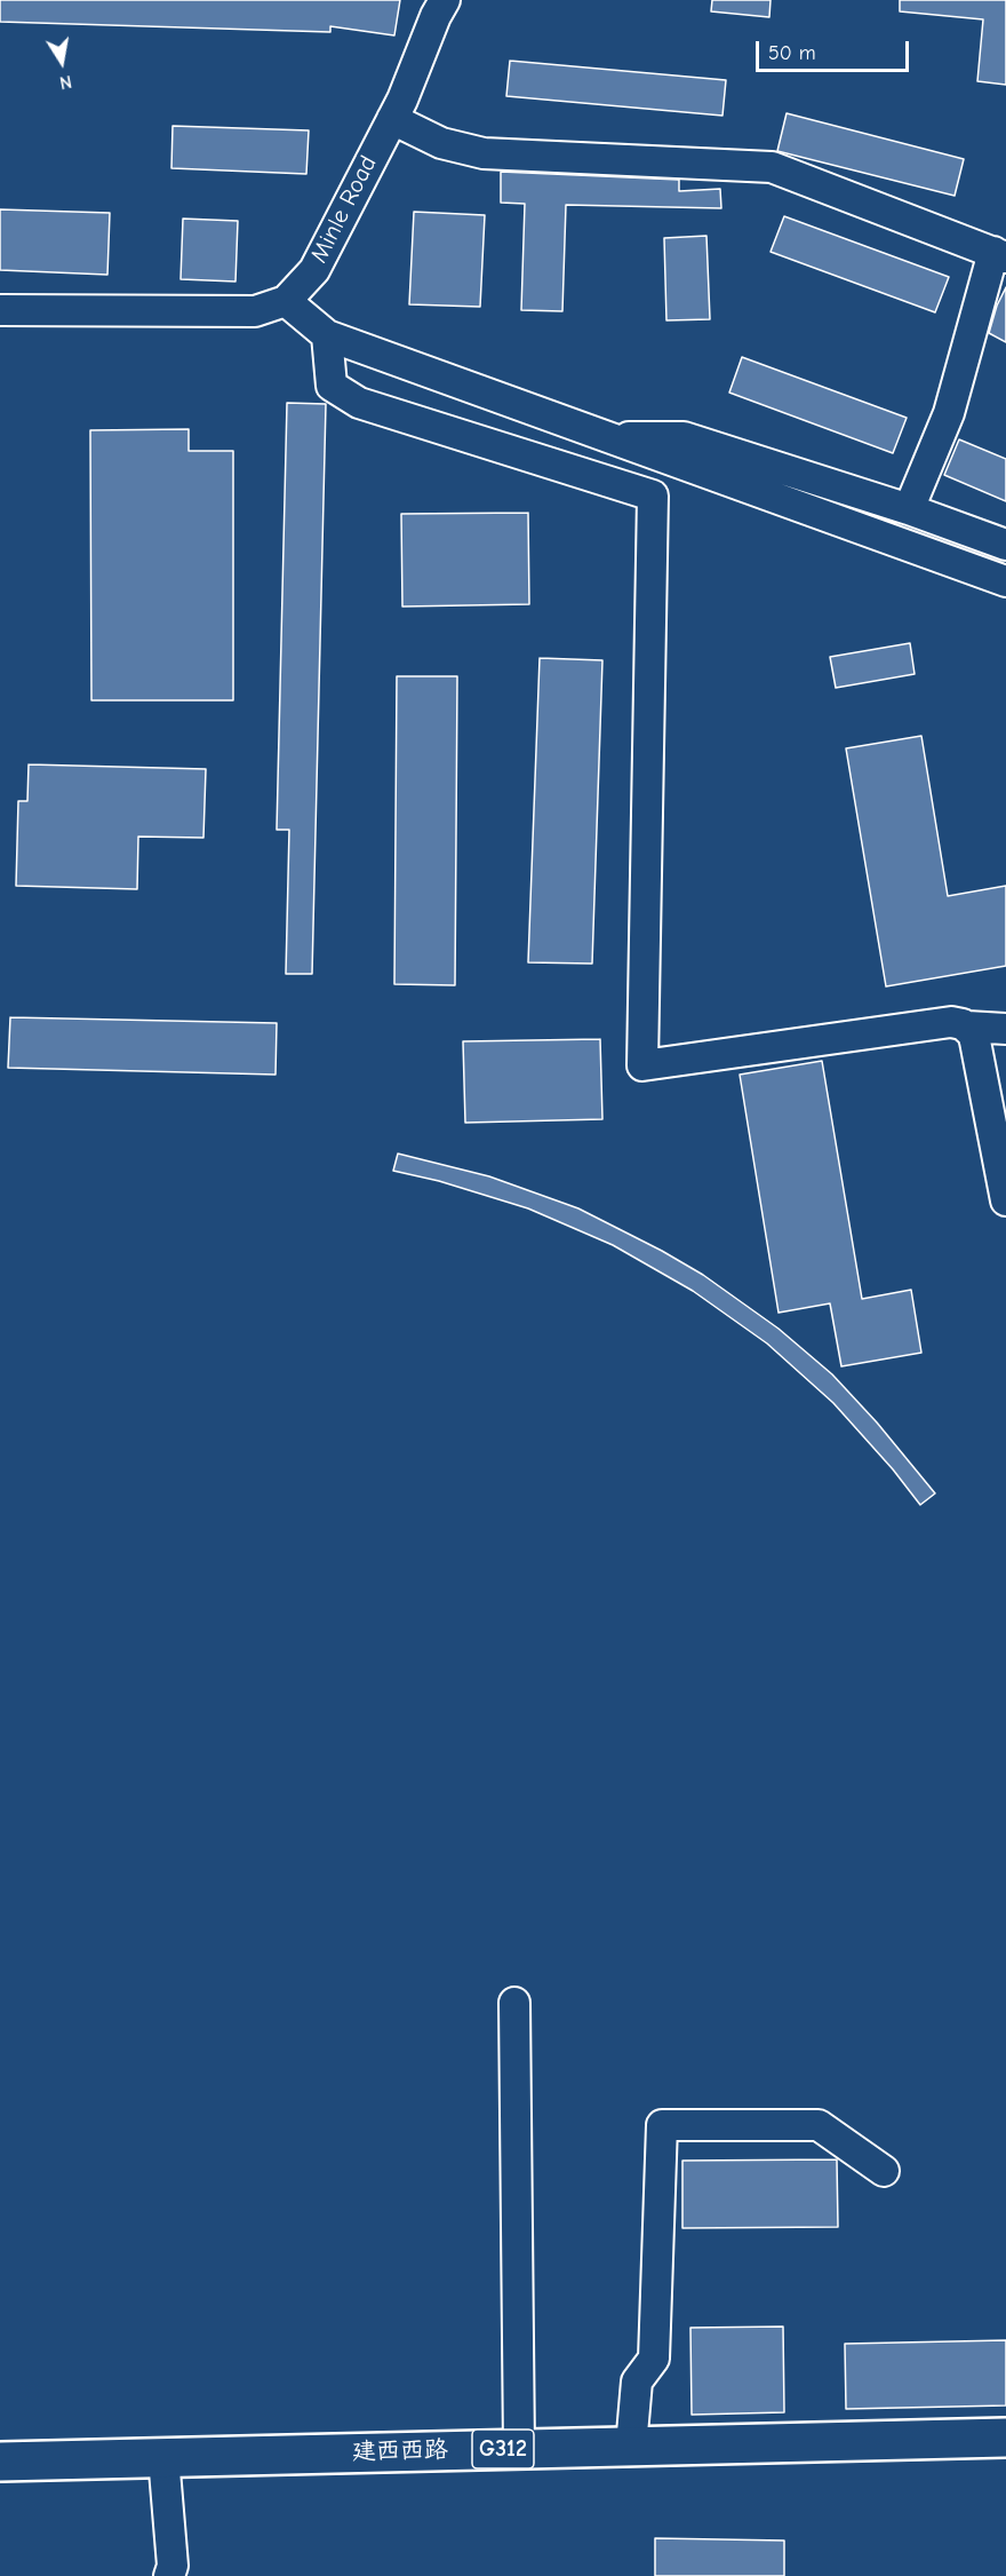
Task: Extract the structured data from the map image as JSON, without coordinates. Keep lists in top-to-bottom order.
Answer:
{
  "streets": {
    "highway": ["G312", "建西西路"],
    "street": ["Minle Road"]
  },
  "scale_bar": "50 m",
  "north": "bottom"
}
